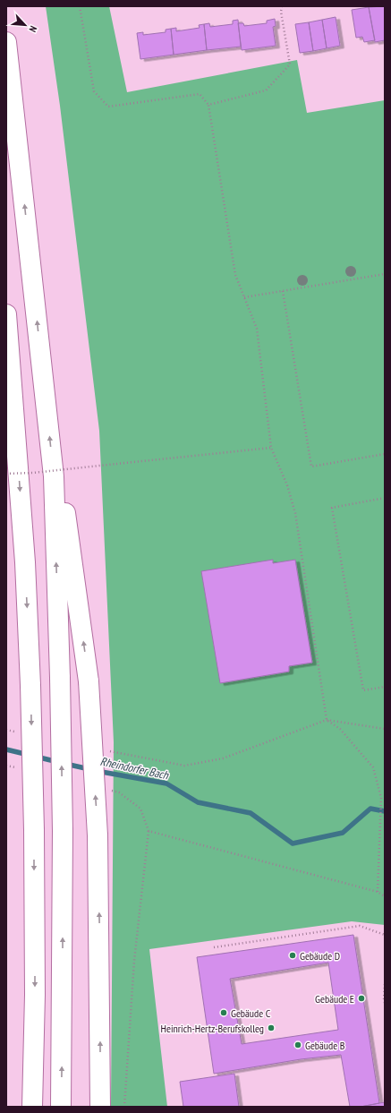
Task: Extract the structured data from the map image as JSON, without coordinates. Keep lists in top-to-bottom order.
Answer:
{
  "water": ["Rheindorfer Bach"],
  "places": [
    "Gebäude D",
    "Gebäude E",
    "Gebäude C",
    "Heinrich-Hertz-Berufskolleg",
    "Gebäude B"
  ],
  "north": "bottom right"
}
